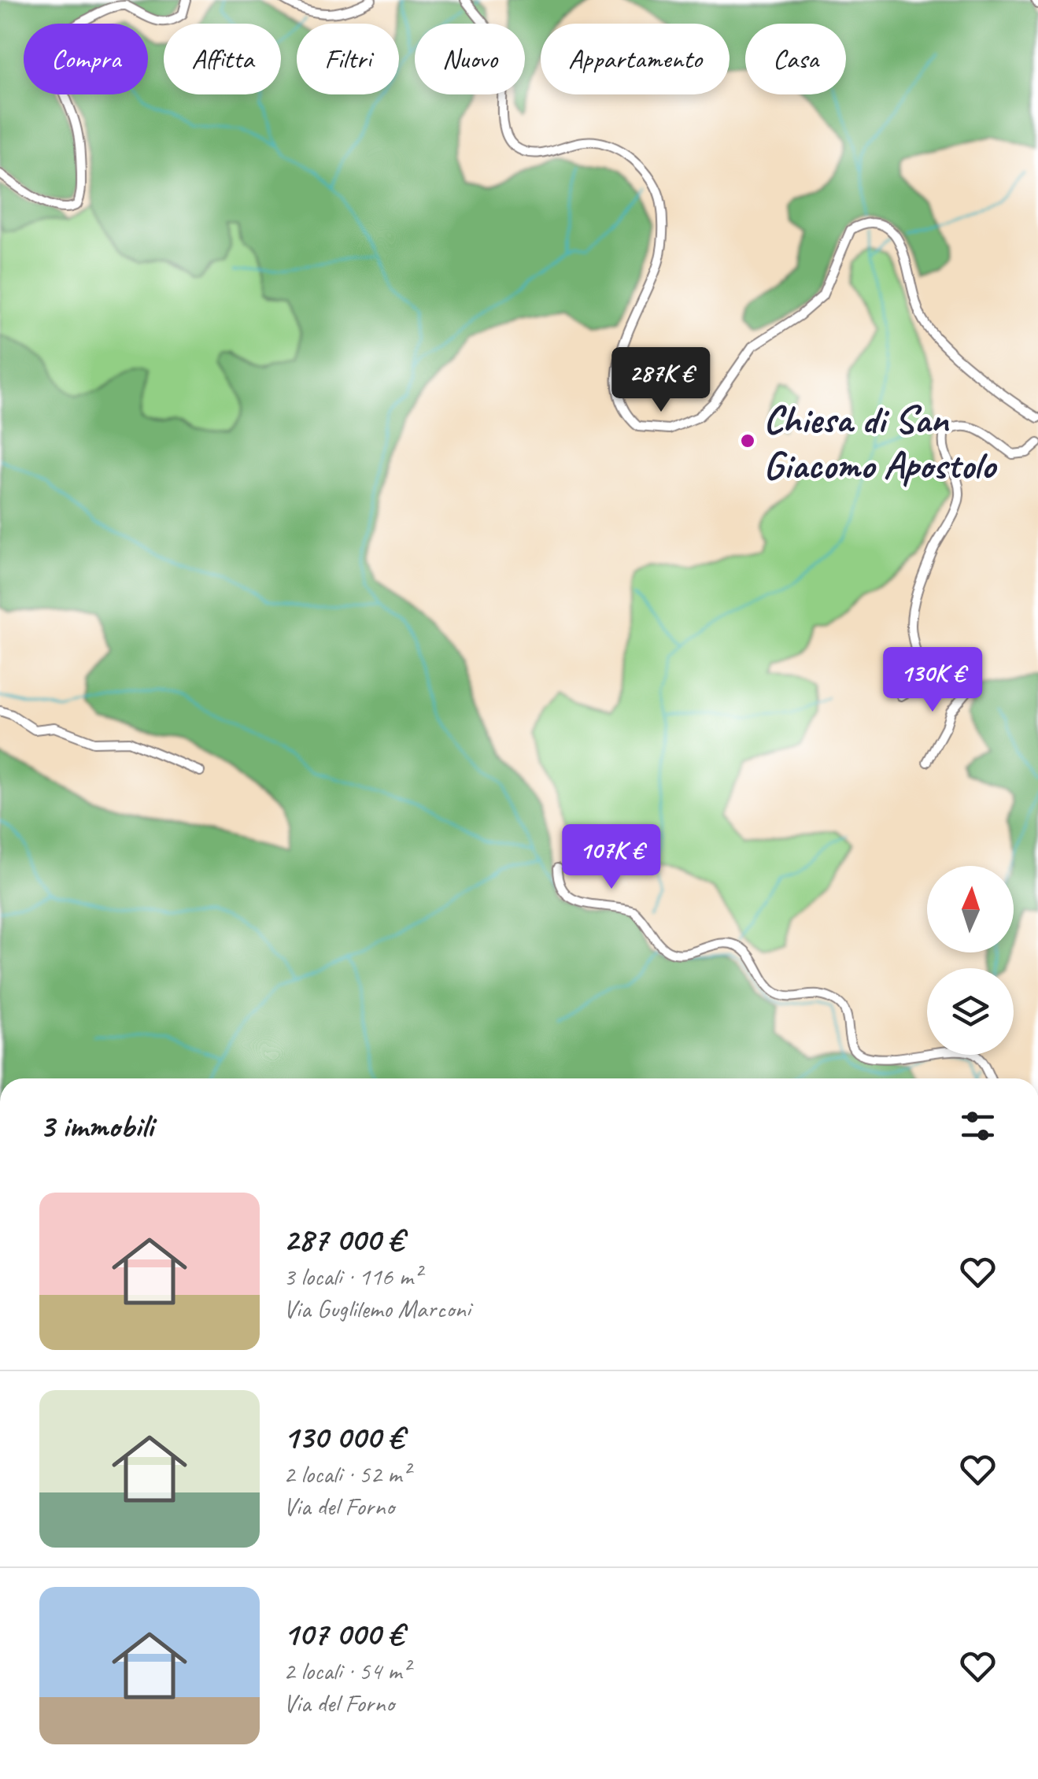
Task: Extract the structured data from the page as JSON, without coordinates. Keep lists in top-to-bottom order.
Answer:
{
  "places": ["Chiesa di San Giacomo Apostolo"],
  "north": "top",
  "page": {
    "chip": [
      "Compra",
      "Affitta",
      "Filtri",
      "Nuovo",
      "Appartamento",
      "Casa"
    ],
    "price": ["287K €", "130K €", "107K €"],
    "heading": "3 immobili",
    "list": [
      {
        "name": "287 000 €",
        "note": "3 locali · 116 m² · Via Guglilemo Marconi"
      },
      {
        "name": "130 000 €",
        "note": "2 locali · 52 m² · Via del Forno"
      },
      {
        "name": "107 000 €",
        "note": "2 locali · 54 m² · Via del Forno"
      }
    ]
  }
}
